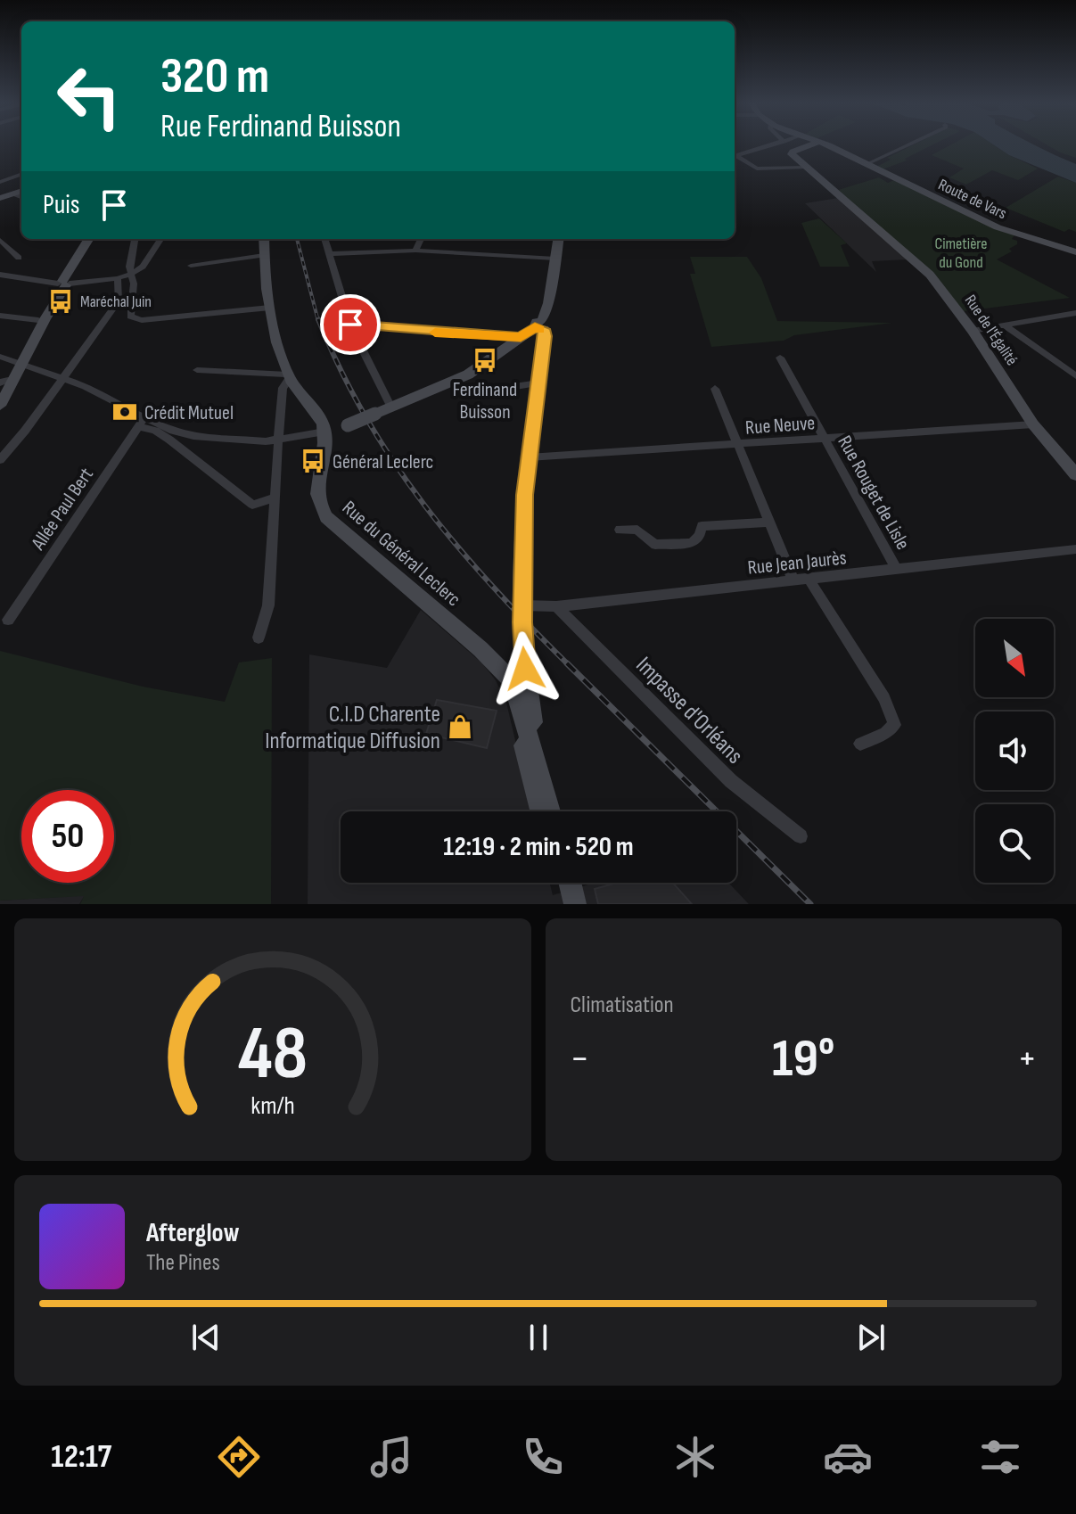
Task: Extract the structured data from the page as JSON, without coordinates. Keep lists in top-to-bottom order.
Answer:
{
  "streets": {
    "main road": ["Route de Vars", "Rue de l'Égalité", "Rue du Général Leclerc"],
    "street": [
      "Rue Neuve",
      "Rue Rouget de Lisle",
      "Allée Paul Bert",
      "Rue Jean Jaurès",
      "Impasse d'Orléans"
    ]
  },
  "crossings": [
    ["Rue de l'Égalité", "Rue Neuve"],
    ["Rue Neuve", "Rue Rouget de Lisle"],
    ["Rue Rouget de Lisle", "Rue Jean Jaurès"],
    ["Rue Jean Jaurès", "Impasse d'Orléans"]
  ],
  "parks": ["Cimetière du Gond"],
  "places": {
    "bus stop": ["Maréchal Juin", "Ferdinand Buisson", "Général Leclerc"],
    "bank": ["Crédit Mutuel"],
    "shop": ["C.I.D Charente Informatique Diffusion"]
  },
  "north": "bottom right",
  "page": {
    "turn": ["320 m", "Rue Ferdinand Buisson"],
    "then": "Puis",
    "limit": "50",
    "trip": "12:19 · 2 min · 520 m",
    "tile": "Climatisation",
    "heat": ["−", "19°", "+"],
    "song": ["Afterglow", "The Pines"],
    "tabs": "12:17",
    "gauge": ["48", "km/h"]
  }
}
